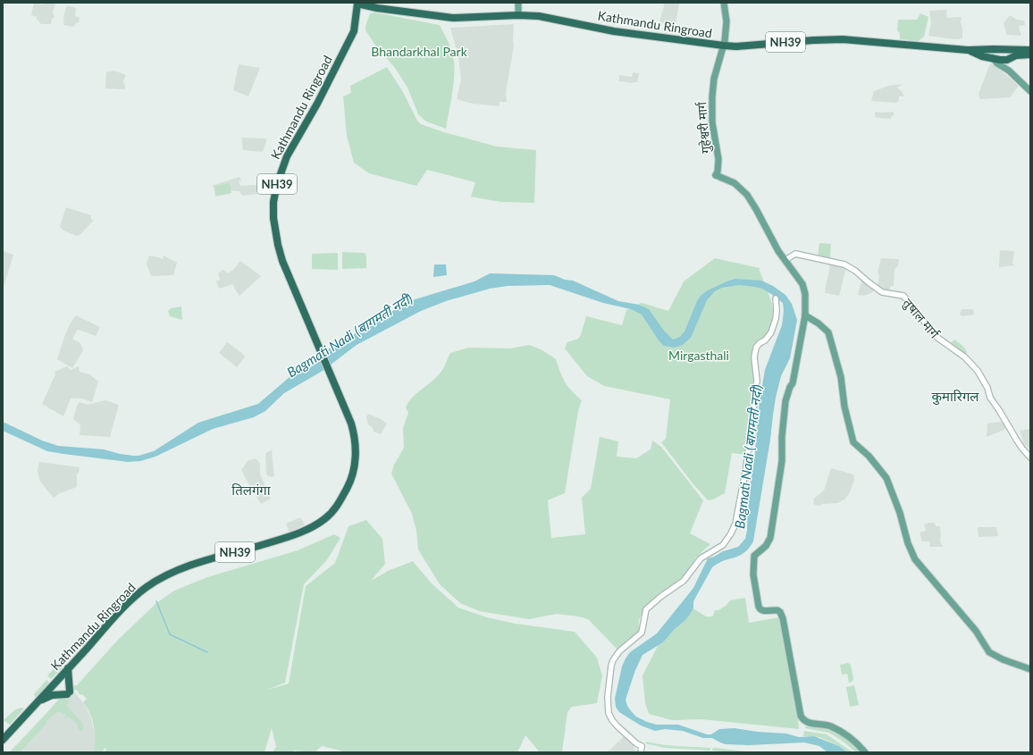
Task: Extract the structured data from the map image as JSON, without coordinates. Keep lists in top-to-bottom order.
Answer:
{
  "streets": {
    "highway": ["Kathmandu Ringroad", "NH39"],
    "main road": ["गुहेश्वरी मार्ग"],
    "street": ["तुषाल मार्ग"]
  },
  "crossings": [
    ["Kathmandu Ringroad", "गुहेश्वरी मार्ग"]
  ],
  "districts": ["कुमारिगल", "तिलगंगा"],
  "water": ["Bagmati Nadi (बागमती नदी)"],
  "parks": ["Bhandarkhal Park", "Mirgasthali"]
}
